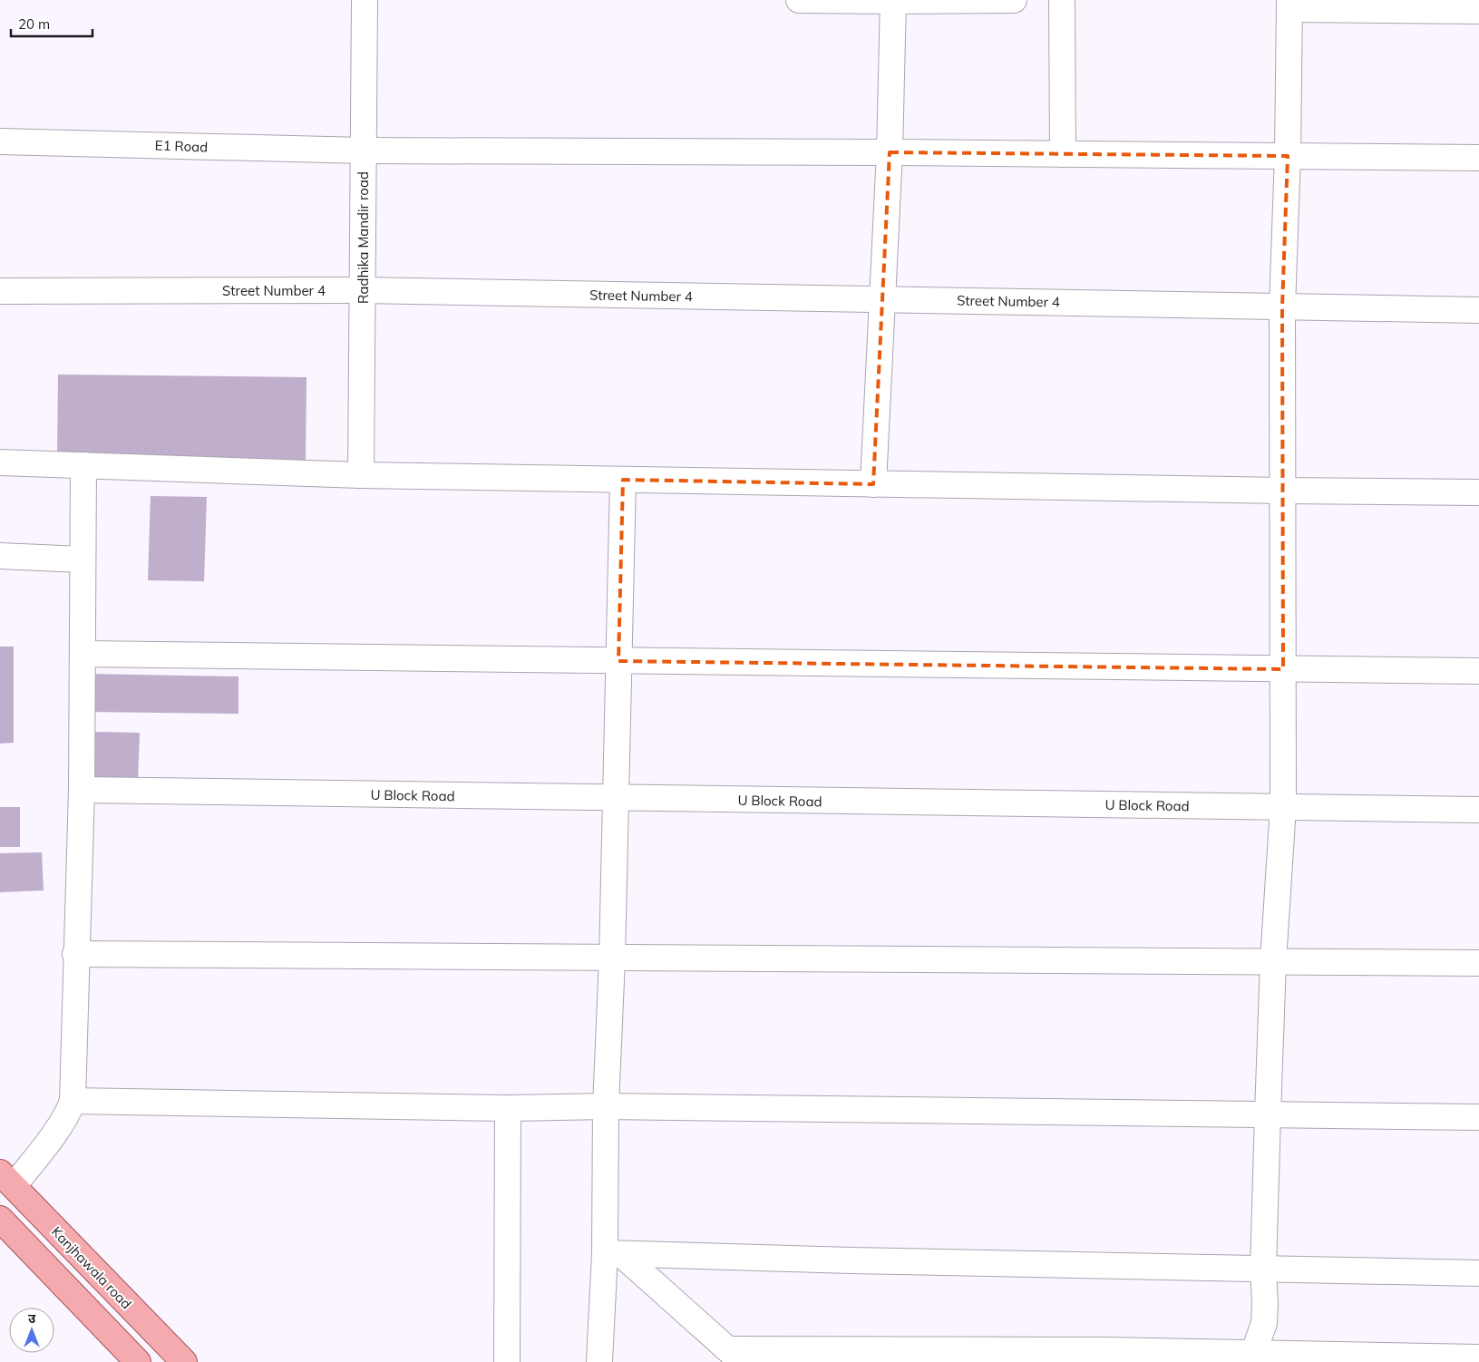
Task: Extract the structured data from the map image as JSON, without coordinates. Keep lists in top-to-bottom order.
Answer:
{
  "streets": {
    "main road": ["Kanjhawala road"],
    "street": [
      "E1 Road",
      "Radhika Mandir road",
      "Street Number 4",
      "U Block Road"
    ]
  },
  "crossings": [
    ["E1 Road", "Radhika Mandir road"],
    ["Radhika Mandir road", "Street Number 4"]
  ],
  "scale_bar": "20 m",
  "north": "top"
}
